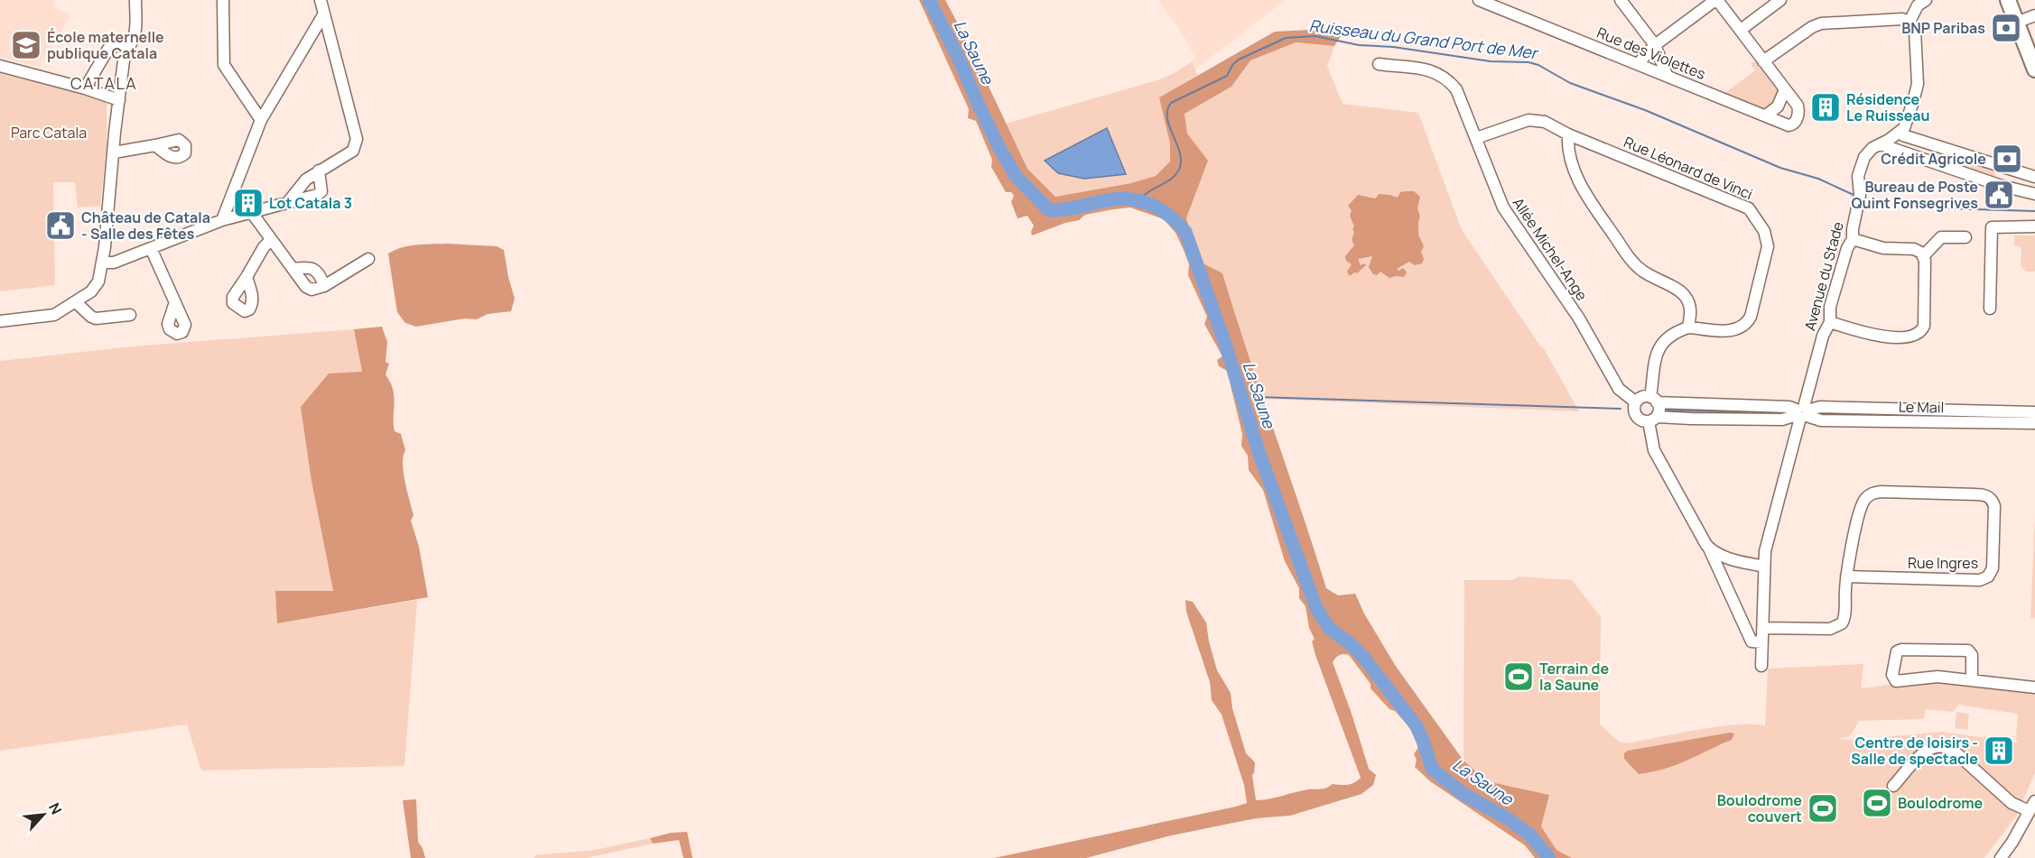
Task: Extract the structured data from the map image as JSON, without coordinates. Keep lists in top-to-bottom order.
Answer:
{
  "streets": {
    "street": [
      "Rue des Violettes",
      "Rue Léonard de Vinci",
      "Allée Michel-Ange",
      "Avenue du Stade",
      "Le Mail",
      "Rue Ingres"
    ]
  },
  "crossings": [
    ["Rue Léonard de Vinci", "Allée Michel-Ange"],
    ["Allée Michel-Ange", "Le Mail"],
    ["Avenue du Stade", "Le Mail"]
  ],
  "districts": ["CATALA"],
  "water": ["Ruisseau du Grand Port de Mer", "La Saune"],
  "parks": ["Parc Catala"],
  "places": {
    "bank": ["BNP Paribas", "Crédit Agricole"],
    "school or university": ["École maternelle publique Catala"],
    "building": ["Résidence Le Ruisseau", "Lot Catala 3", "Centre de loisirs - Salle de spectacle"],
    "public building": ["Bureau de Poste Quint Fonsegrives", "Château de Catala - Salle des Fêtes"],
    "sports": ["Terrain de la Saune", "Boulodrome", "Boulodrome couvert"]
  },
  "north": "top right"
}
